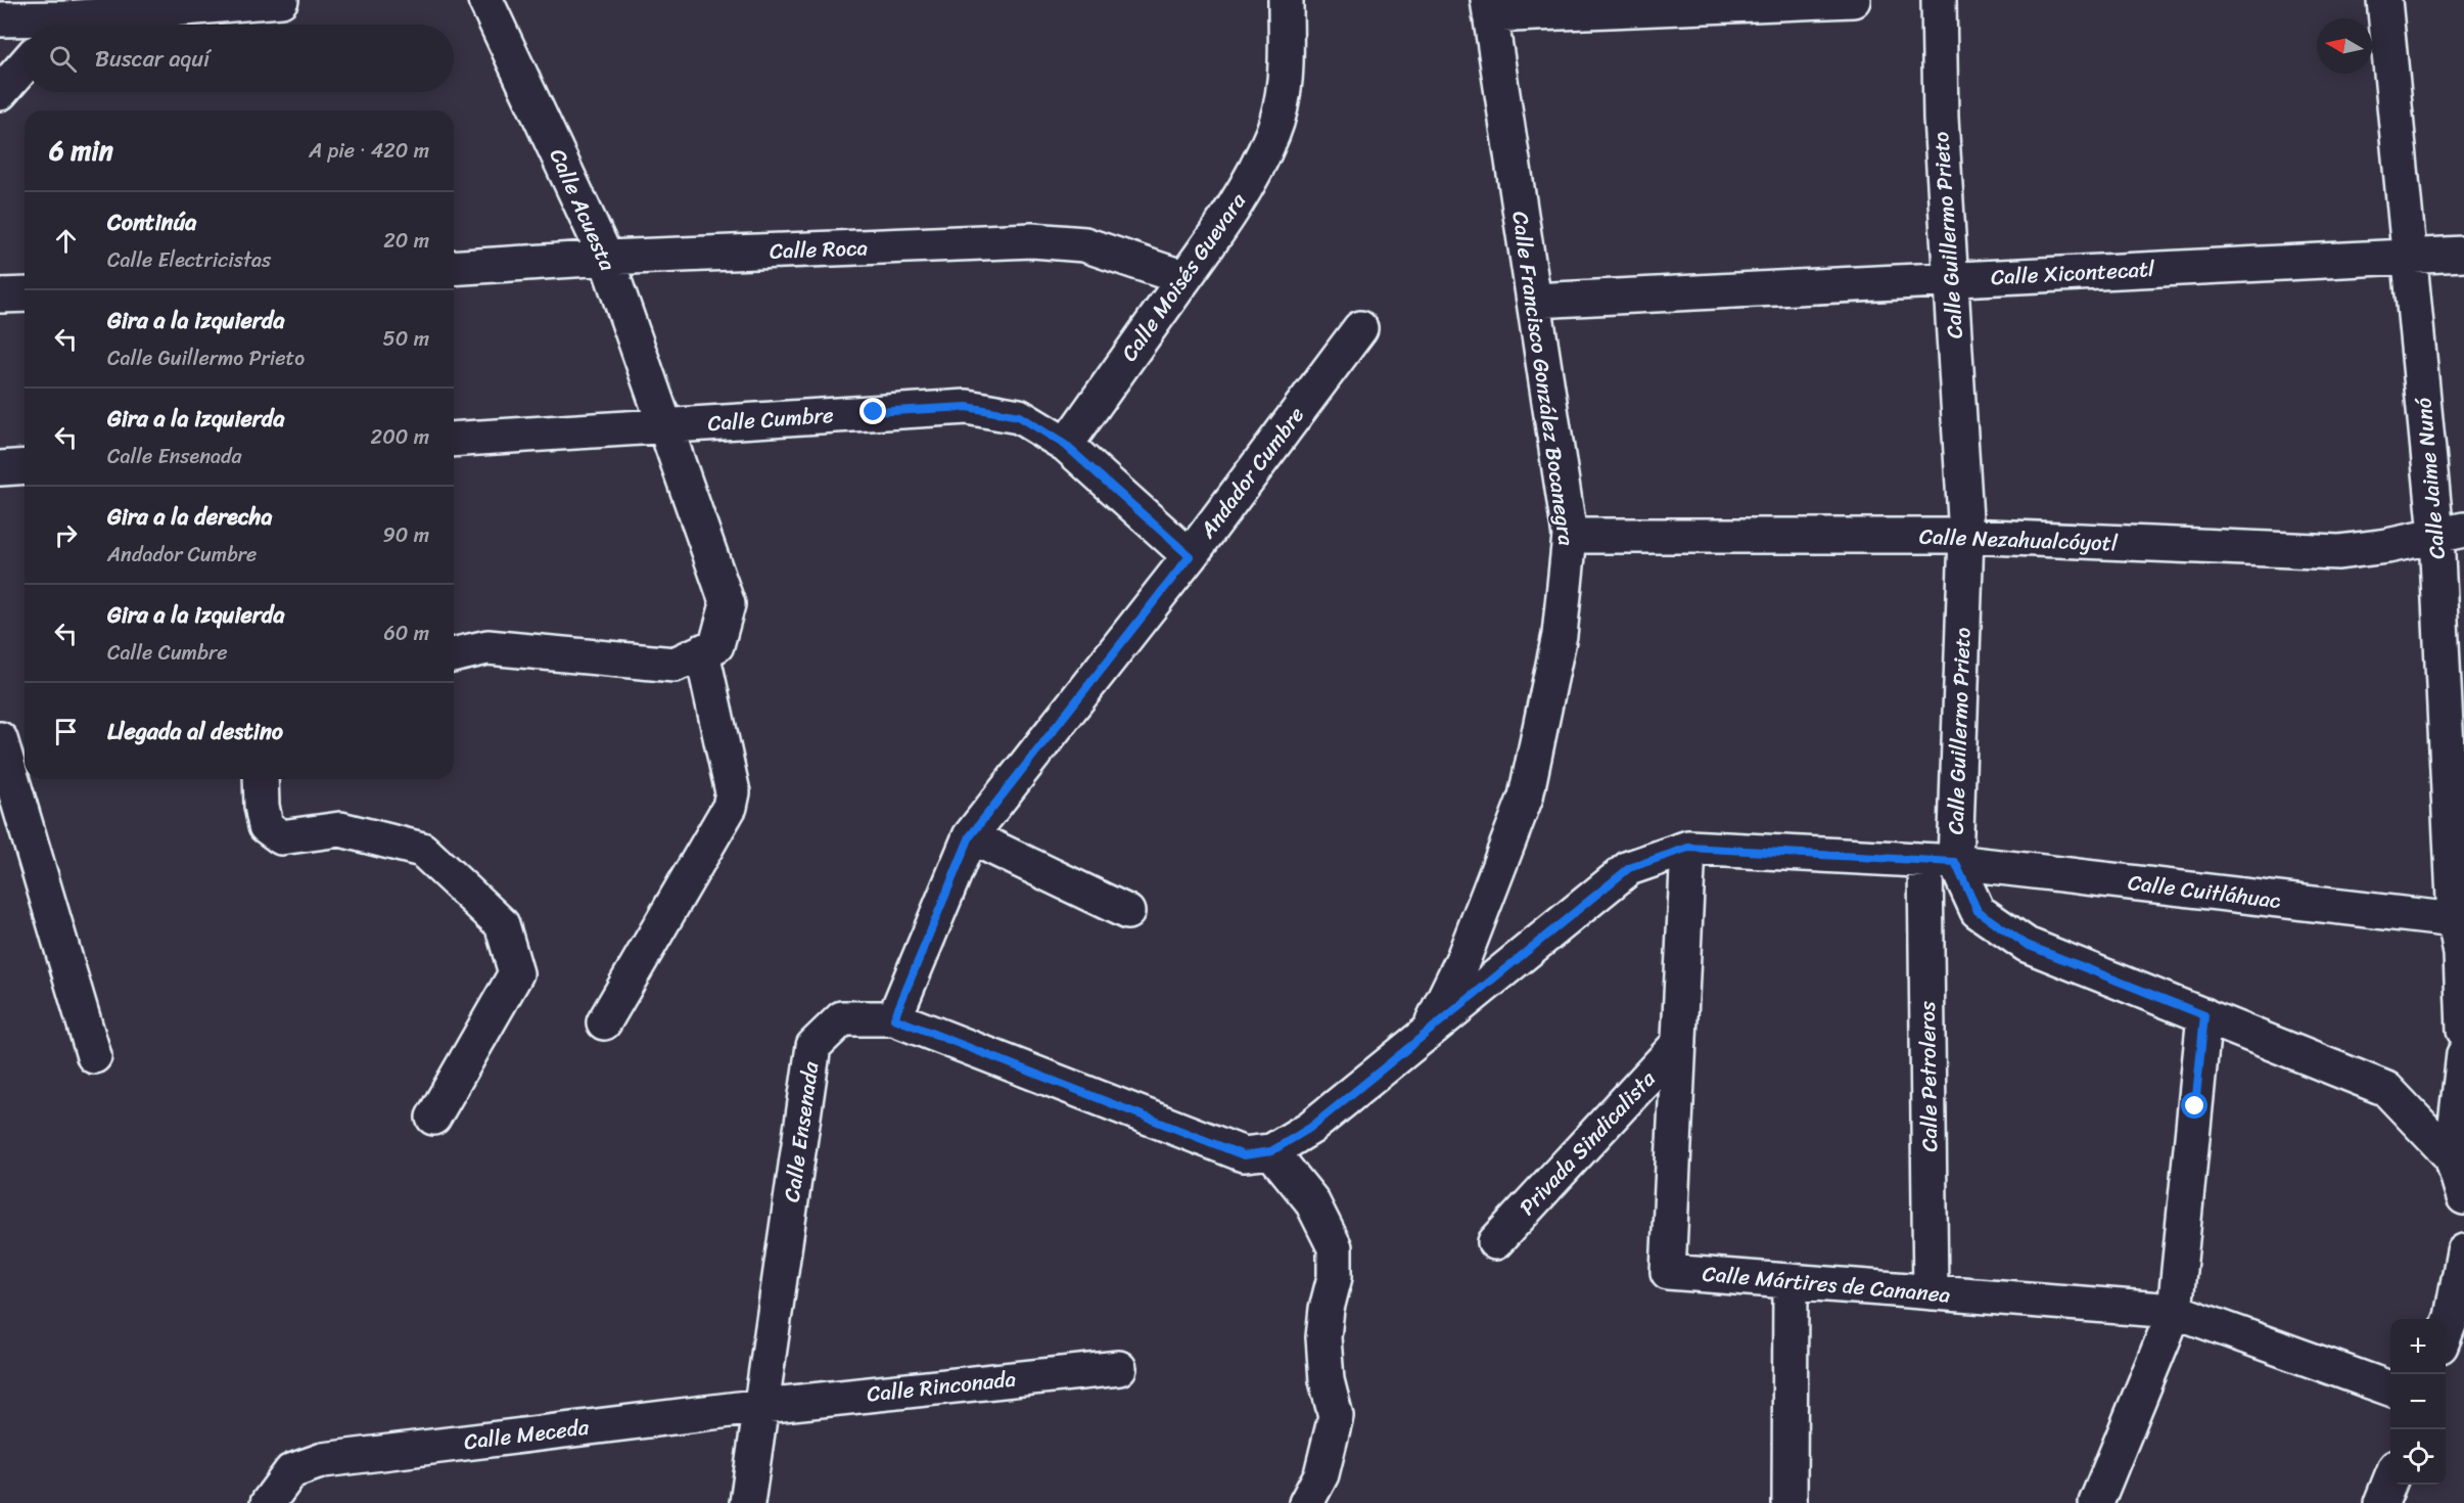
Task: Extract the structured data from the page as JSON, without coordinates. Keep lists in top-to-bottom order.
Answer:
{
  "streets": {
    "street": [
      "Calle Acuesta",
      "Calle Guillermo Prieto",
      "Calle Roca",
      "Calle Xicontecatl",
      "Calle Moisés Guevara",
      "Calle Francisco González Bocanegra",
      "Calle Cumbre",
      "Andador Cumbre",
      "Calle Jaime Nunó",
      "Calle Nezahualcóyotl",
      "Calle Cuitláhuac",
      "Calle Petroleros",
      "Calle Ensenada",
      "Privada Sindicalista",
      "Calle Mártires de Cananea",
      "Calle Rinconada",
      "Calle Meceda"
    ]
  },
  "crossings": [
    ["Calle Acuesta", "Calle Roca"],
    ["Calle Acuesta", "Calle Cumbre"],
    ["Calle Guillermo Prieto", "Calle Xicontecatl"],
    ["Calle Guillermo Prieto", "Calle Nezahualcóyotl"],
    ["Calle Guillermo Prieto", "Calle Cuitláhuac"],
    ["Calle Guillermo Prieto", "Calle Petroleros"],
    ["Calle Guillermo Prieto", "Calle Ensenada"],
    ["Calle Roca", "Calle Moisés Guevara"],
    ["Calle Xicontecatl", "Calle Francisco González Bocanegra"],
    ["Calle Xicontecatl", "Calle Jaime Nunó"],
    ["Calle Moisés Guevara", "Calle Cumbre"],
    ["Calle Francisco González Bocanegra", "Calle Nezahualcóyotl"],
    ["Calle Francisco González Bocanegra", "Calle Ensenada"],
    ["Calle Cumbre", "Andador Cumbre"],
    ["Andador Cumbre", "Calle Ensenada"],
    ["Calle Jaime Nunó", "Calle Nezahualcóyotl"],
    ["Calle Jaime Nunó", "Calle Cuitláhuac"],
    ["Calle Cuitláhuac", "Calle Petroleros"],
    ["Calle Cuitláhuac", "Calle Ensenada"],
    ["Calle Petroleros", "Calle Ensenada"],
    ["Calle Petroleros", "Calle Mártires de Cananea"],
    ["Calle Ensenada", "Calle Mártires de Cananea"],
    ["Calle Ensenada", "Calle Rinconada"],
    ["Calle Ensenada", "Calle Meceda"],
    ["Privada Sindicalista", "Calle Mártires de Cananea"],
    ["Calle Rinconada", "Calle Meceda"]
  ],
  "north": "left",
  "page": {
    "search": "Buscar aquí",
    "heading": ["6 min", "A pie · 420 m"],
    "list": [
      ["Continúa", "Calle Electricistas", "20 m"],
      ["Gira a la izquierda", "Calle Guillermo Prieto", "50 m"],
      ["Gira a la izquierda", "Calle Ensenada", "200 m"],
      ["Gira a la derecha", "Andador Cumbre", "90 m"],
      ["Gira a la izquierda", "Calle Cumbre", "60 m"],
      "Llegada al destino"
    ],
    "map_buttons": ["+", "−"]
  }
}
